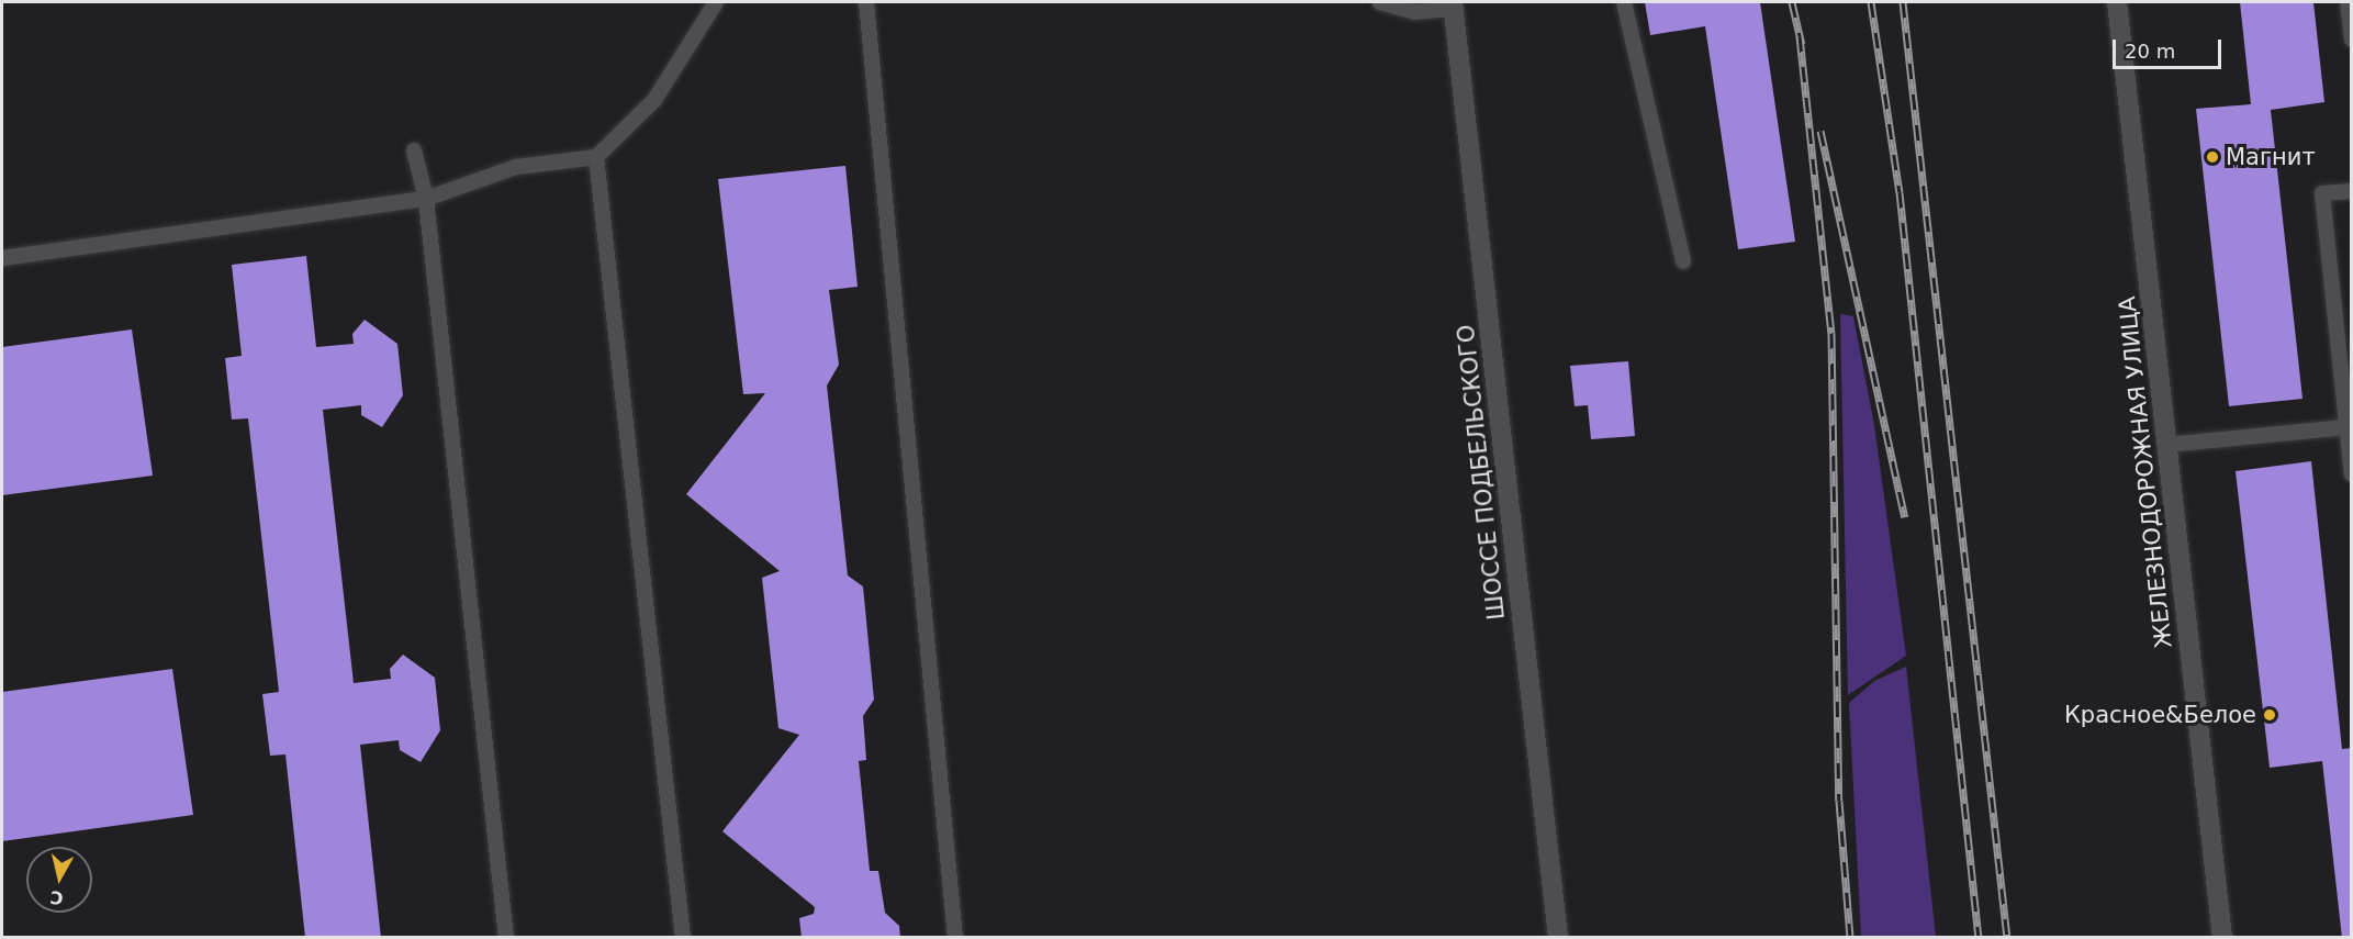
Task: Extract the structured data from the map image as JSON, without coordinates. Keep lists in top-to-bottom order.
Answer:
{
  "streets": {
    "street": ["ШОССЕ ПОДБЕЛЬСКОГО", "ЖЕЛЕЗНОДОРОЖНАЯ УЛИЦА"]
  },
  "places": ["Магнит", "Красное&Белое"],
  "scale_bar": "20 m",
  "north": "bottom"
}
